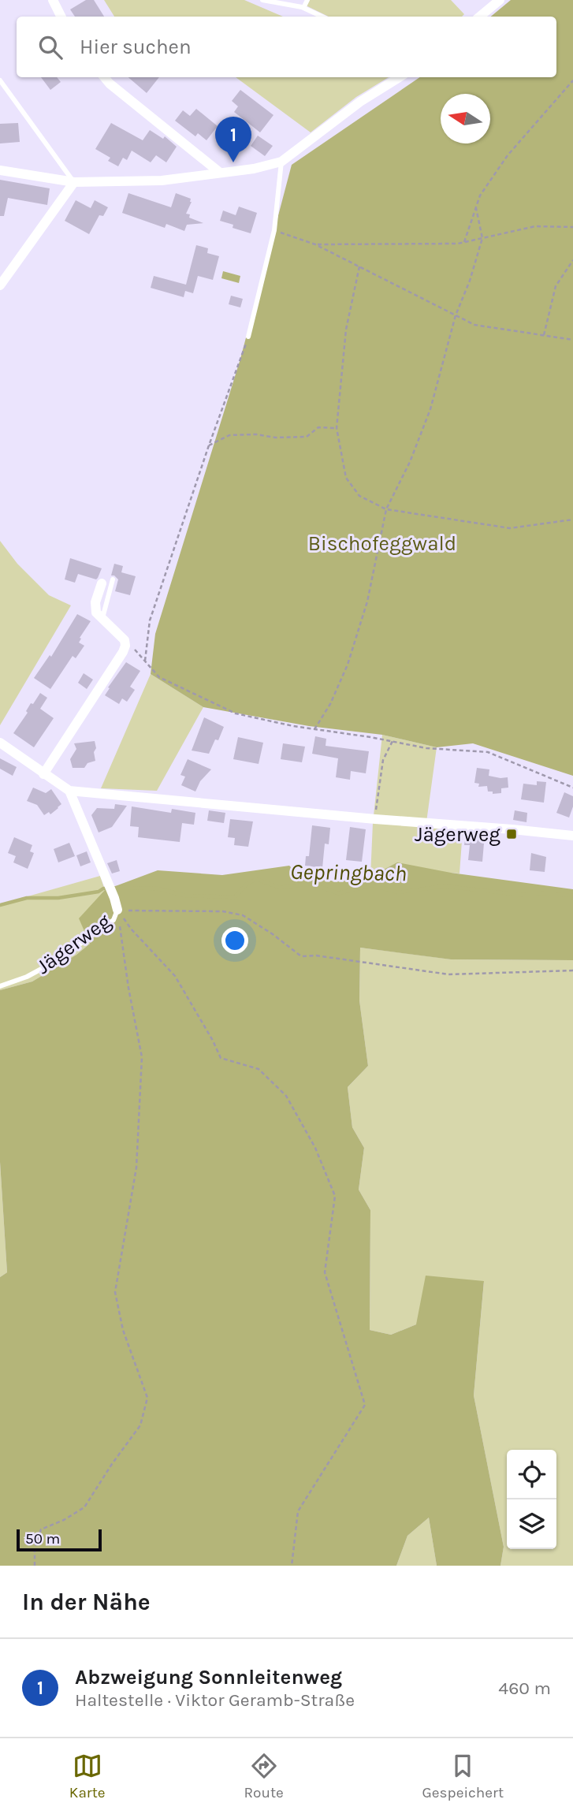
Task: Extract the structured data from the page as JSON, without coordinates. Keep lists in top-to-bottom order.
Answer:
{
  "streets": {
    "street": ["Jägerweg"]
  },
  "water": ["Gepringbach"],
  "parks": ["Bischofeggwald"],
  "places": {
    "transit": ["Jägerweg"]
  },
  "scale_bar": "50 m",
  "north": "left",
  "page": {
    "search": "Hier suchen",
    "pins": "1",
    "scale": "50 m",
    "heading": "In der Nähe",
    "list": [
      {
        "mark": "1",
        "name": "Abzweigung Sonnleitenweg",
        "note": "Haltestelle · Viktor Geramb-Straße",
        "value": "460 m"
      }
    ],
    "nav": ["Karte", "Route", "Gespeichert"]
  }
}
